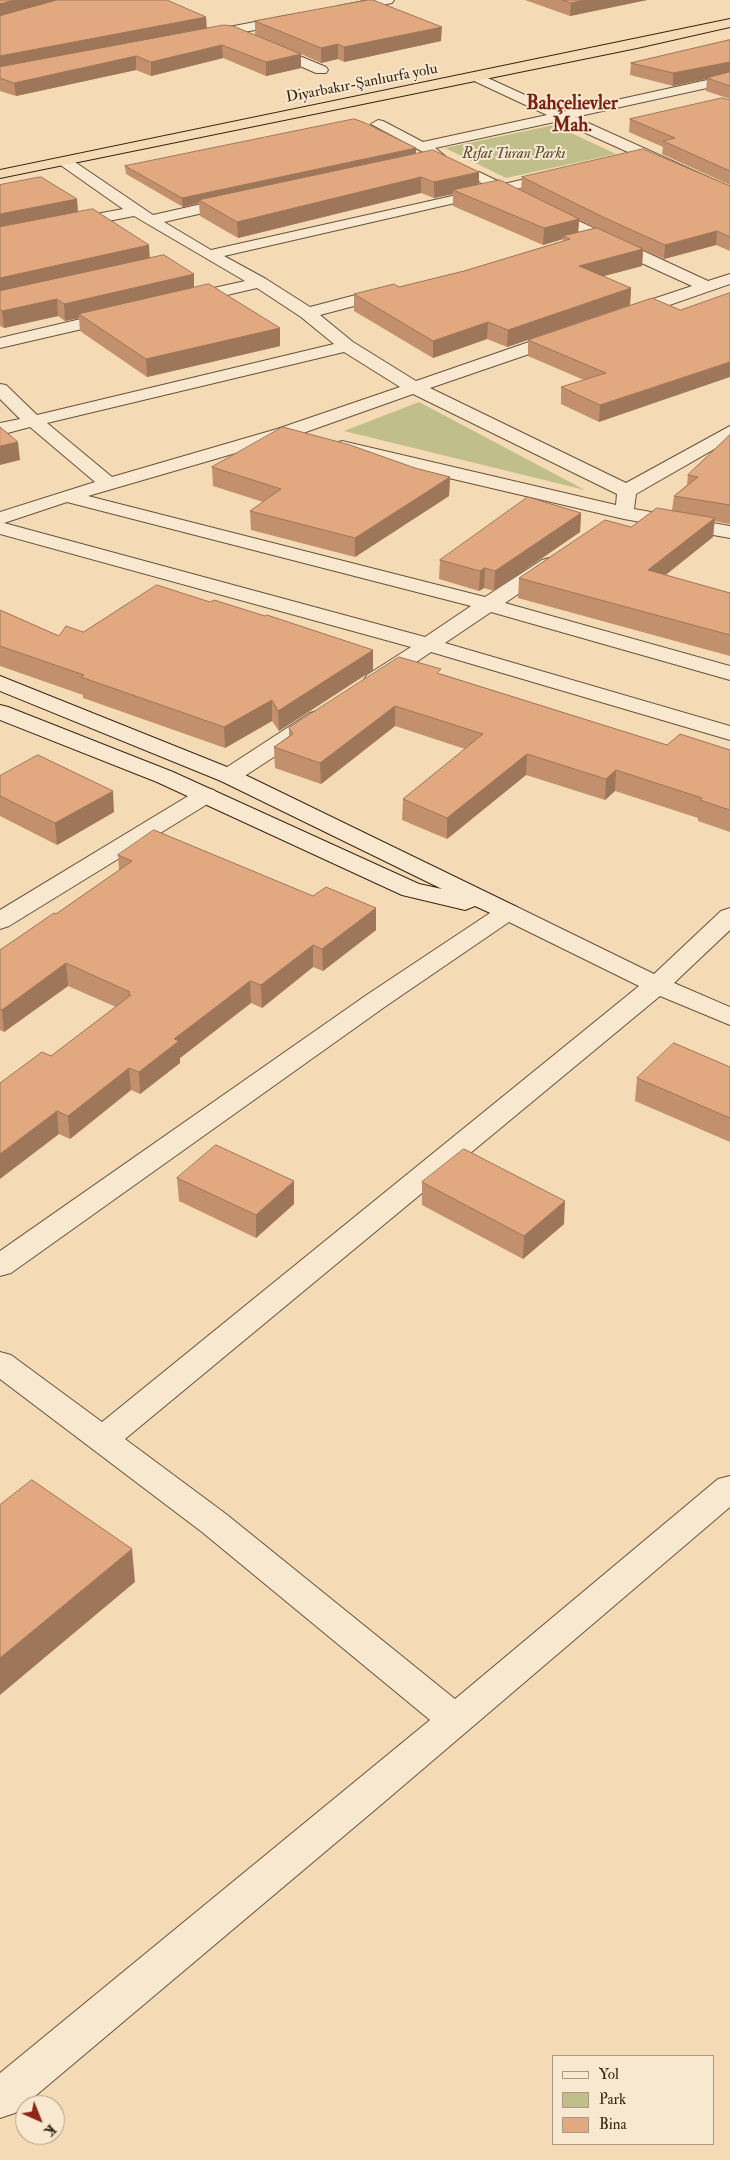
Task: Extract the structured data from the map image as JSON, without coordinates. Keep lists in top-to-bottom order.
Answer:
{
  "streets": {
    "highway": ["Diyarbakır-Şanlıurfa yolu"]
  },
  "districts": ["Bahçelievler Mah."],
  "parks": ["Rıfat Turan Parkı"],
  "legend": ["Yol", "Park", "Bina"],
  "north": "bottom right"
}
